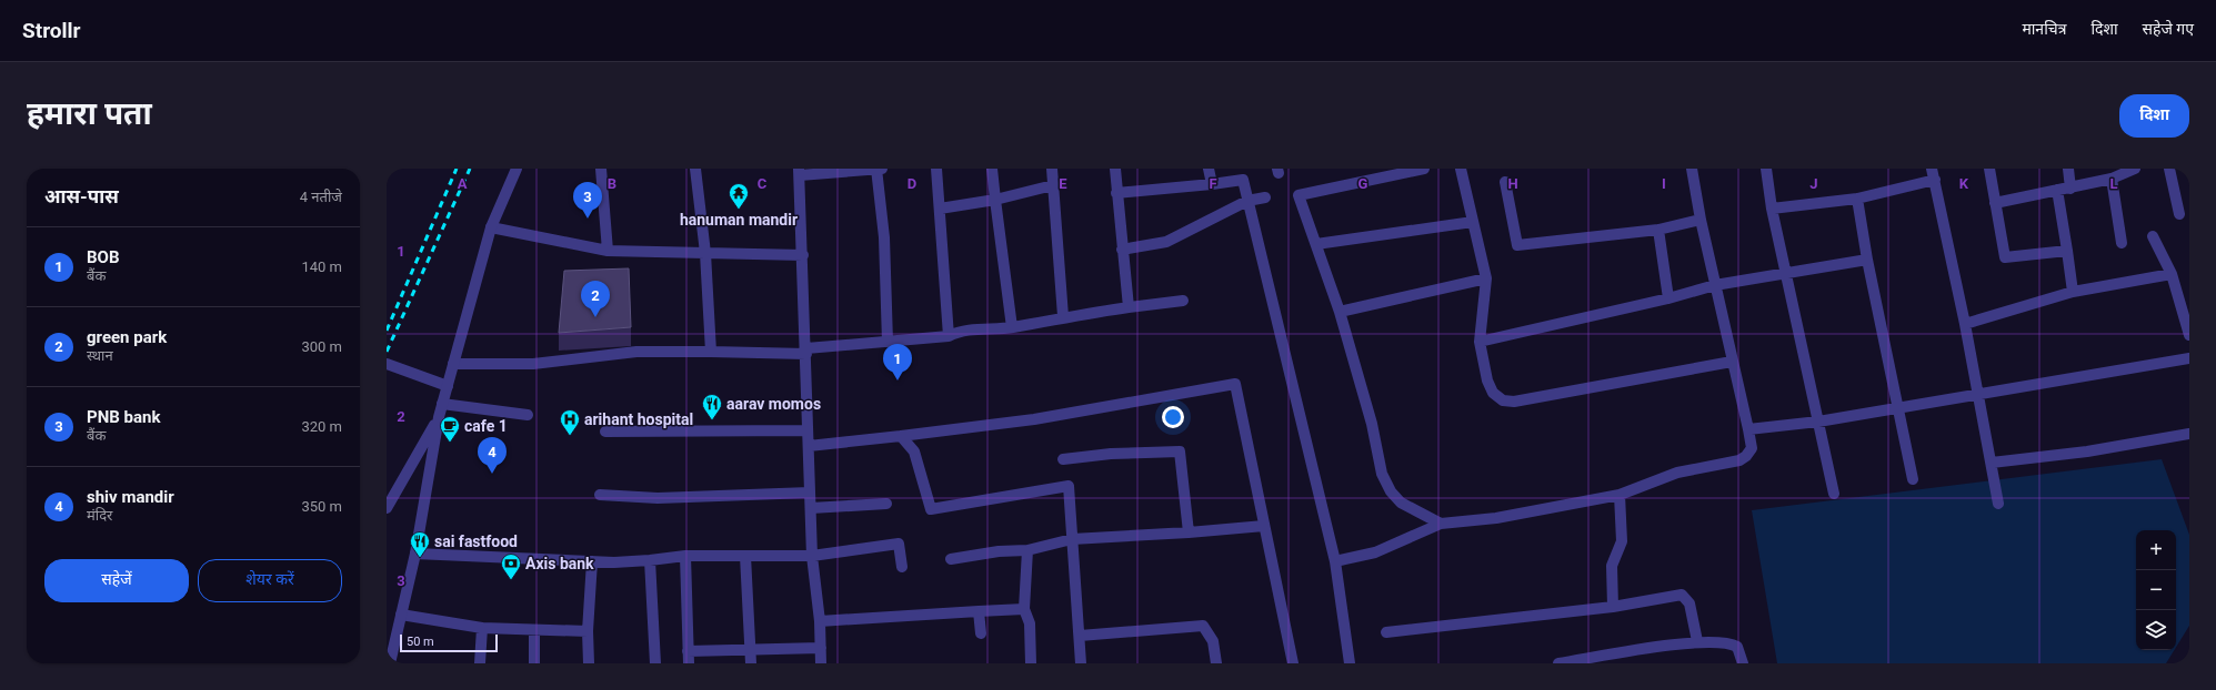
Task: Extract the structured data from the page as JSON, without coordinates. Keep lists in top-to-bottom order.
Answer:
{
  "places": {
    "temple": ["hanuman mandir"],
    "restaurant": ["aarav momos", "sai fastfood"],
    "hospital": ["arihant hospital"],
    "cafe": ["cafe 1"],
    "bank": ["Axis bank"]
  },
  "scale_bar": "50 m",
  "page": {
    "header": "Strollr",
    "nav": ["मानचित्र", "दिशा", "सहेजे गए"],
    "buttons": [
      "दिशा",
      ["सहेजें", "शेयर करें"]
    ],
    "title": "हमारा पता",
    "heading": ["आस-पास", "4 नतीजे"],
    "pins": [
      "3",
      "2",
      "1",
      "4"
    ],
    "list": [
      {
        "mark": "1",
        "name": "BOB",
        "note": "बैंक",
        "value": "140 m"
      },
      {
        "mark": "2",
        "name": "green park",
        "note": "स्थान",
        "value": "300 m"
      },
      {
        "mark": "3",
        "name": "PNB bank",
        "note": "बैंक",
        "value": "320 m"
      },
      {
        "mark": "4",
        "name": "shiv mandir",
        "note": "मंदिर",
        "value": "350 m"
      }
    ],
    "map_buttons": ["+", "−"],
    "scale": "50 m"
  },
  "grid": {
    "columns": [
      "A",
      "B",
      "C",
      "D",
      "E",
      "F",
      "G",
      "H",
      "I",
      "J",
      "K",
      "L"
    ],
    "rows": ["1", "2", "3"]
  }
}
